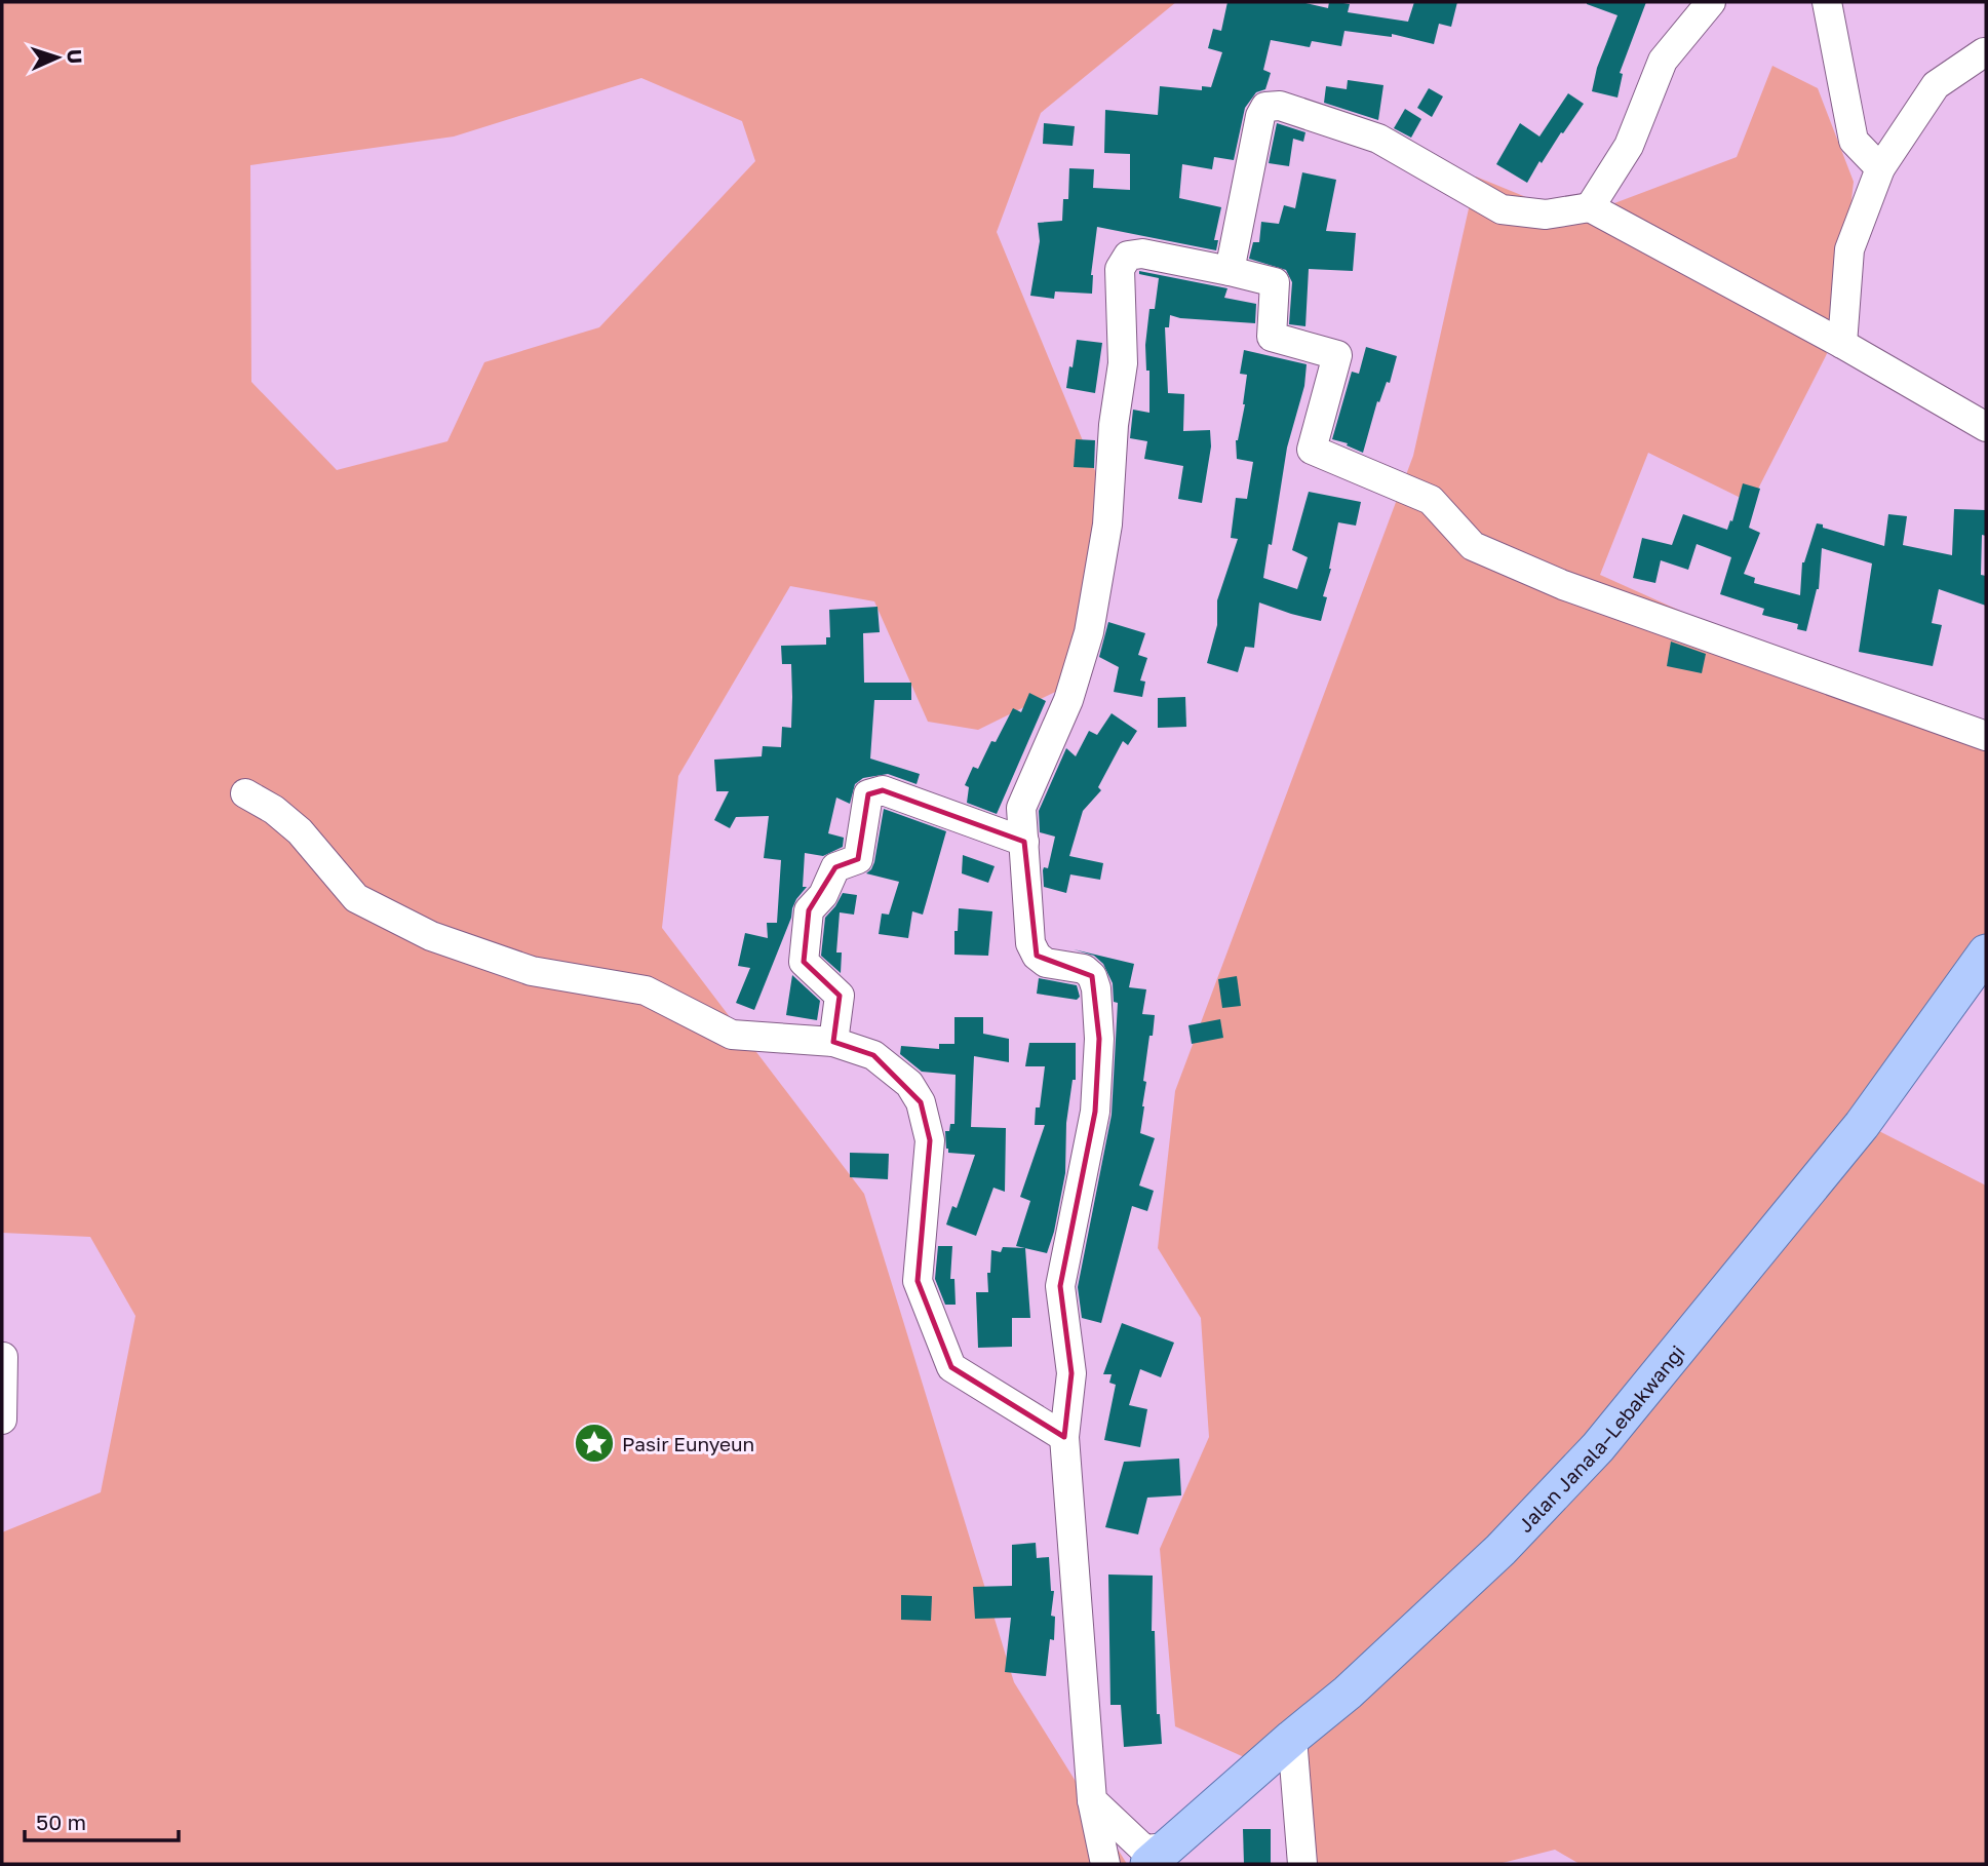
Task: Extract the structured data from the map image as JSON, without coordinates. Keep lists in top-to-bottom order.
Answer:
{
  "streets": {
    "main road": ["Jalan Janala–Lebakwangi"]
  },
  "places": {
    "place": ["Pasir Eunyeun"]
  },
  "scale_bar": "50 m",
  "north": "right"
}
